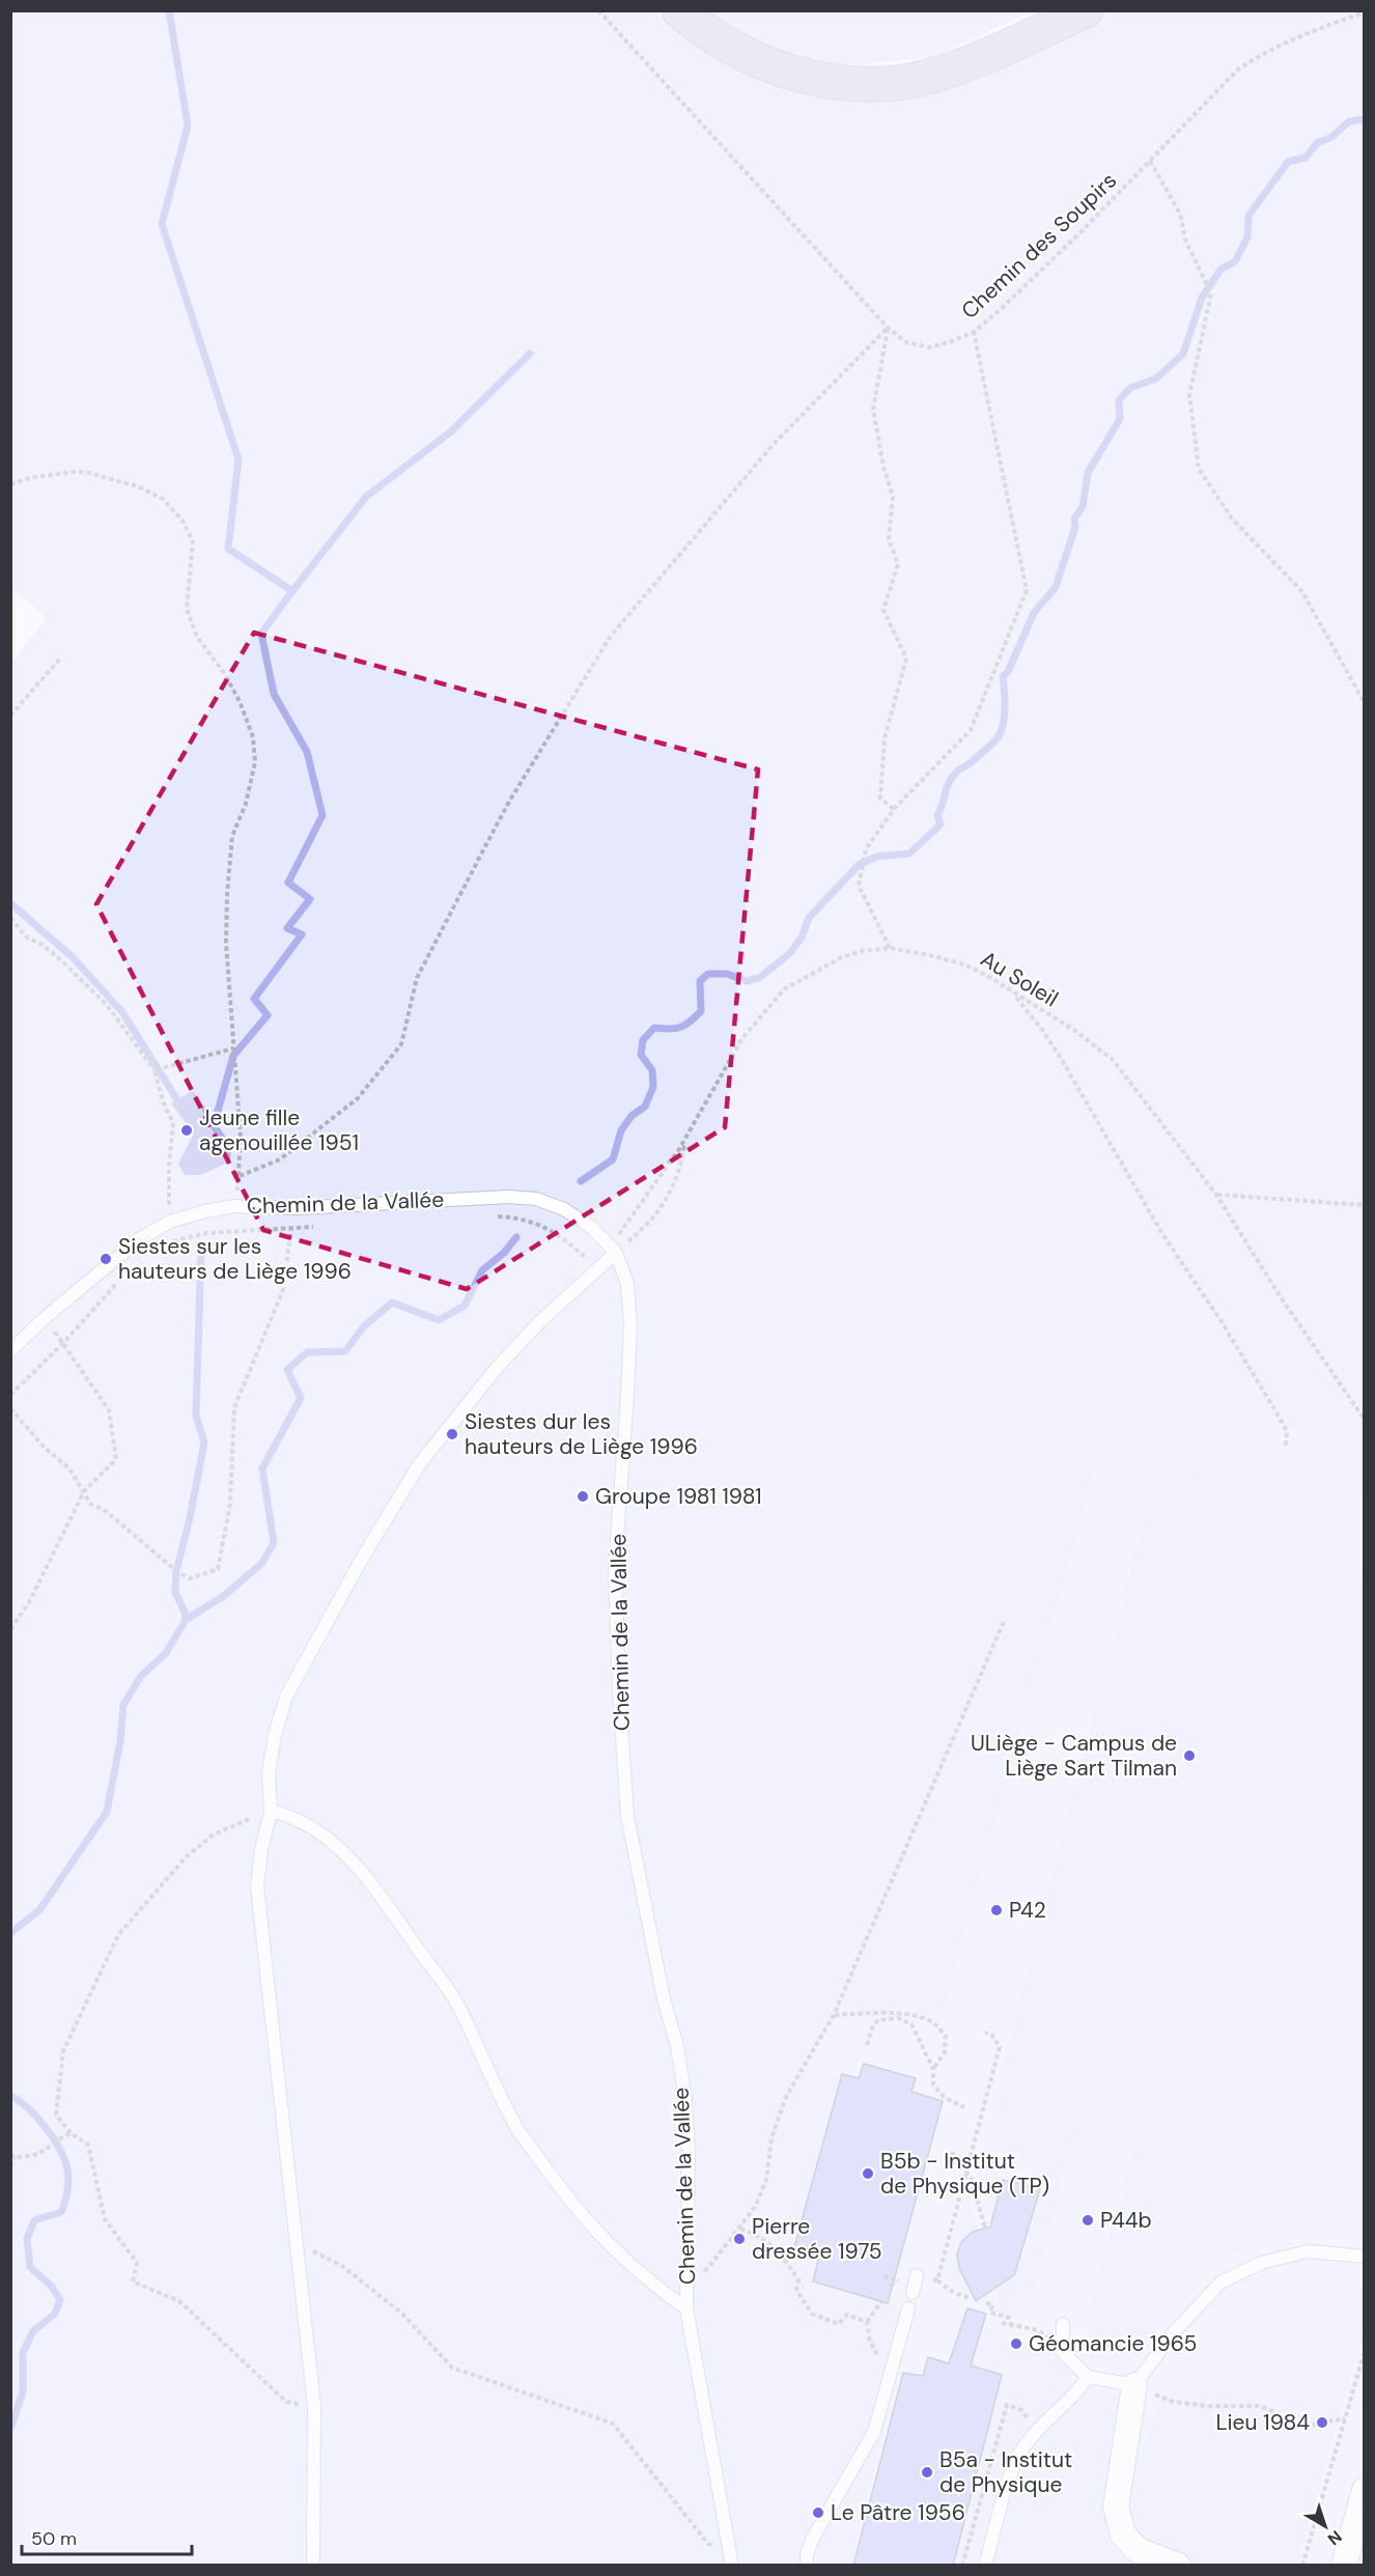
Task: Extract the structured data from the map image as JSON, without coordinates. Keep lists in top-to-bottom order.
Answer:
{
  "streets": {
    "lane": ["Chemin de la Vallée"],
    "path": ["Chemin des Soupirs", "Au Soleil"]
  },
  "crossings": [
    ["Au Soleil", "Chemin de la Vallée"]
  ],
  "places": [
    "Jeune fille agenouillée 1951",
    "Siestes sur les hauteurs de Liège 1996",
    "Siestes dur les hauteurs de Liège 1996",
    "Groupe 1981 1981",
    "ULiège - Campus de Liège Sart Tilman",
    "P42",
    "B5b - Institut de Physique (TP)",
    "P44b",
    "Pierre dressée 1975",
    "Géomancie 1965",
    "Lieu 1984",
    "B5a - Institut de Physique",
    "Le Pâtre 1956"
  ],
  "scale_bar": "50 m",
  "north": "bottom right"
}
